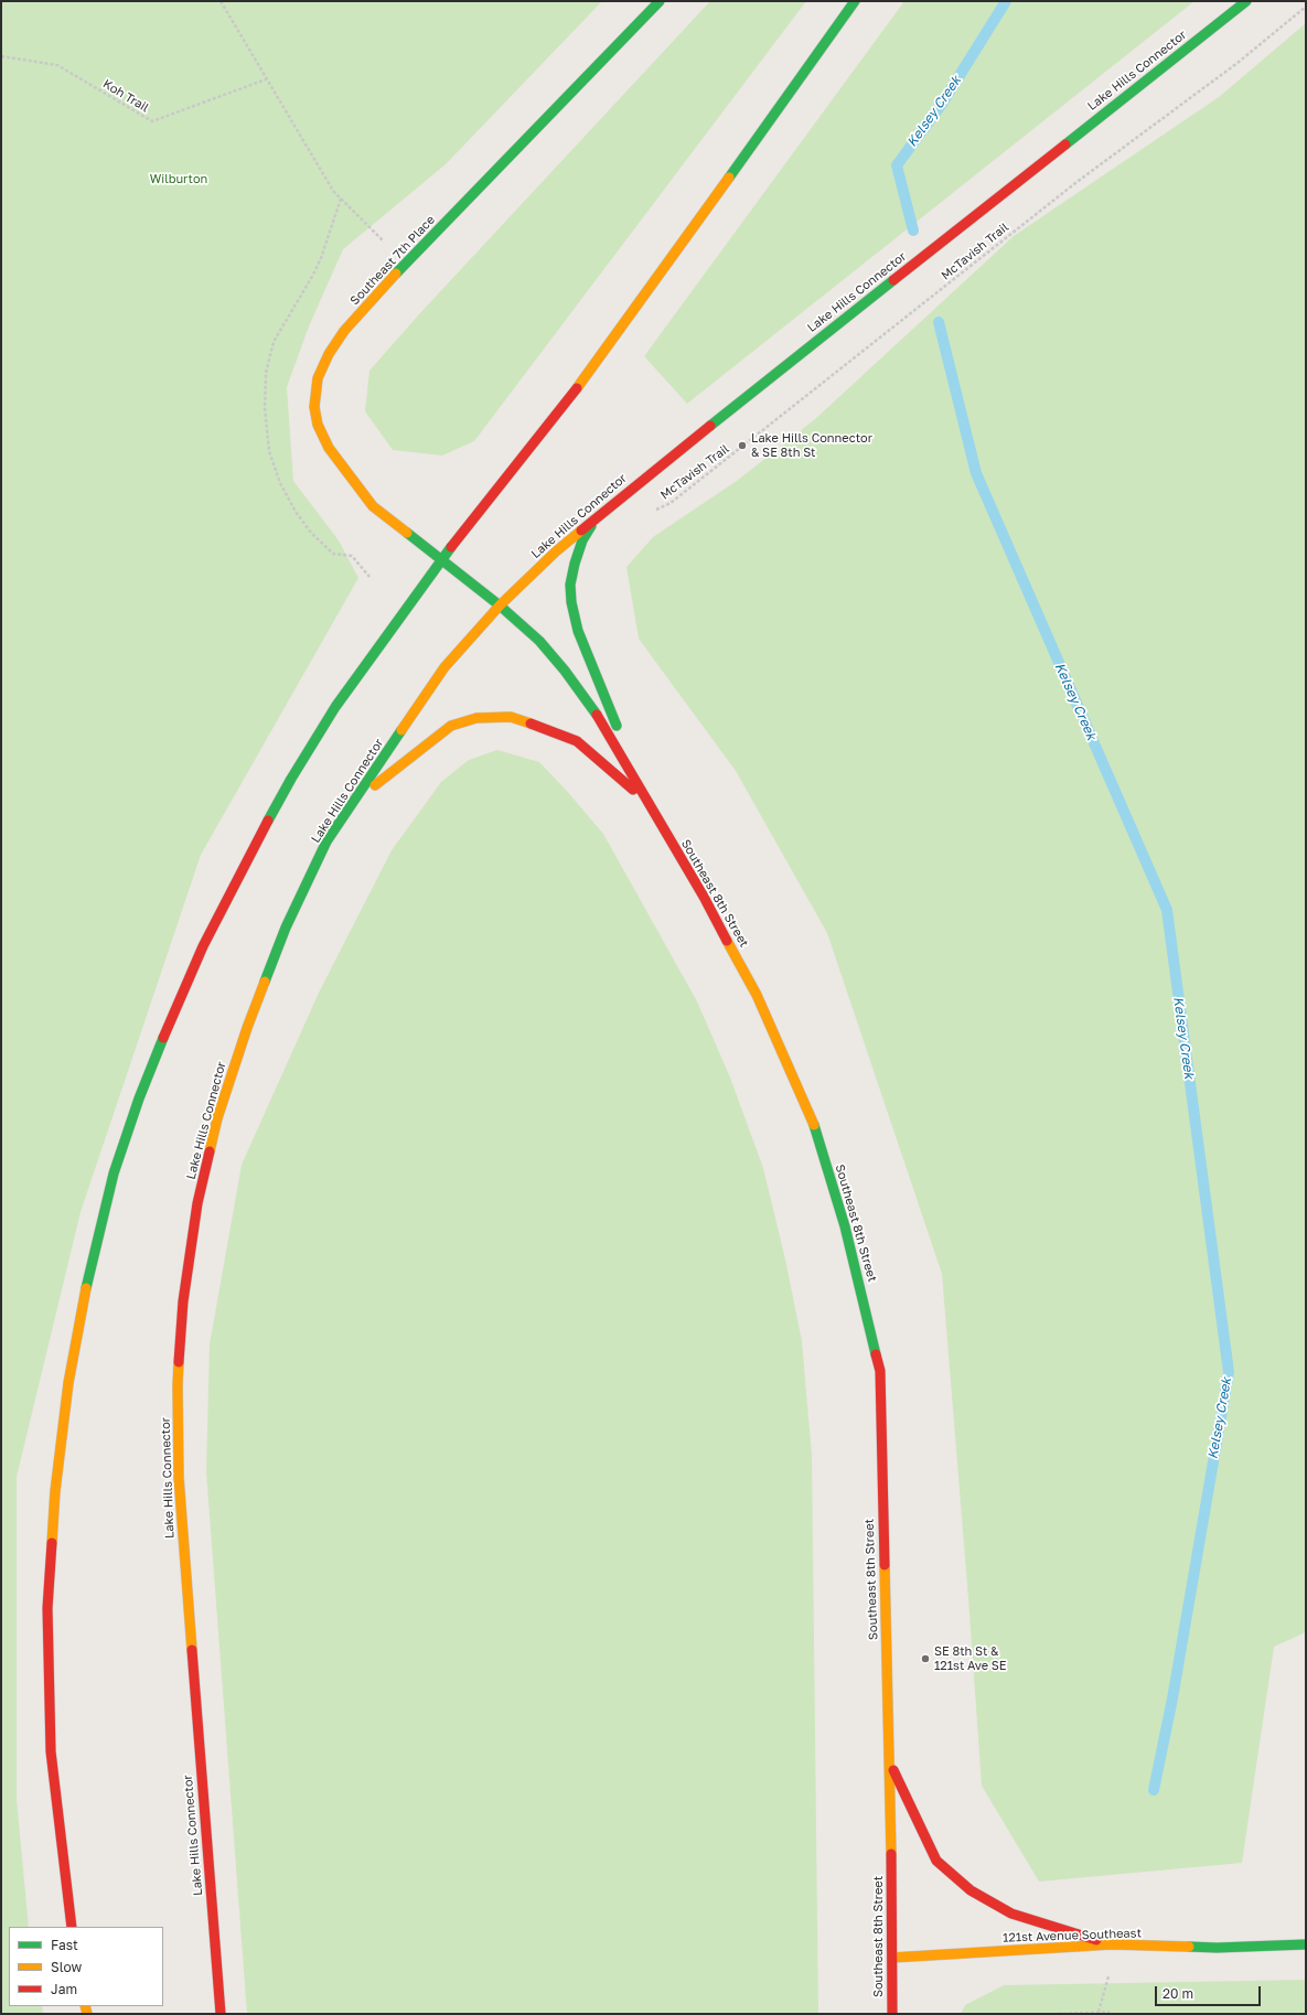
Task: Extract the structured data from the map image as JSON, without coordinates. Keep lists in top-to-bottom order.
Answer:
{
  "streets": {
    "main road": [
      "Lake Hills Connector",
      "Southeast 7th Place",
      "Southeast 8th Street",
      "121st Avenue Southeast"
    ],
    "path": ["Koh Trail", "McTavish Trail"]
  },
  "crossings": [
    ["Lake Hills Connector", "Southeast 8th Street"],
    ["Southeast 7th Place", "Southeast 8th Street"],
    ["Southeast 8th Street", "121st Avenue Southeast"]
  ],
  "water": ["Kelsey Creek"],
  "parks": ["Wilburton"],
  "places": ["Lake Hills Connector & SE 8th St", "SE 8th St & 121st Ave SE"],
  "legend": ["Fast", "Slow", "Jam"],
  "scale_bar": "20 m"
}
